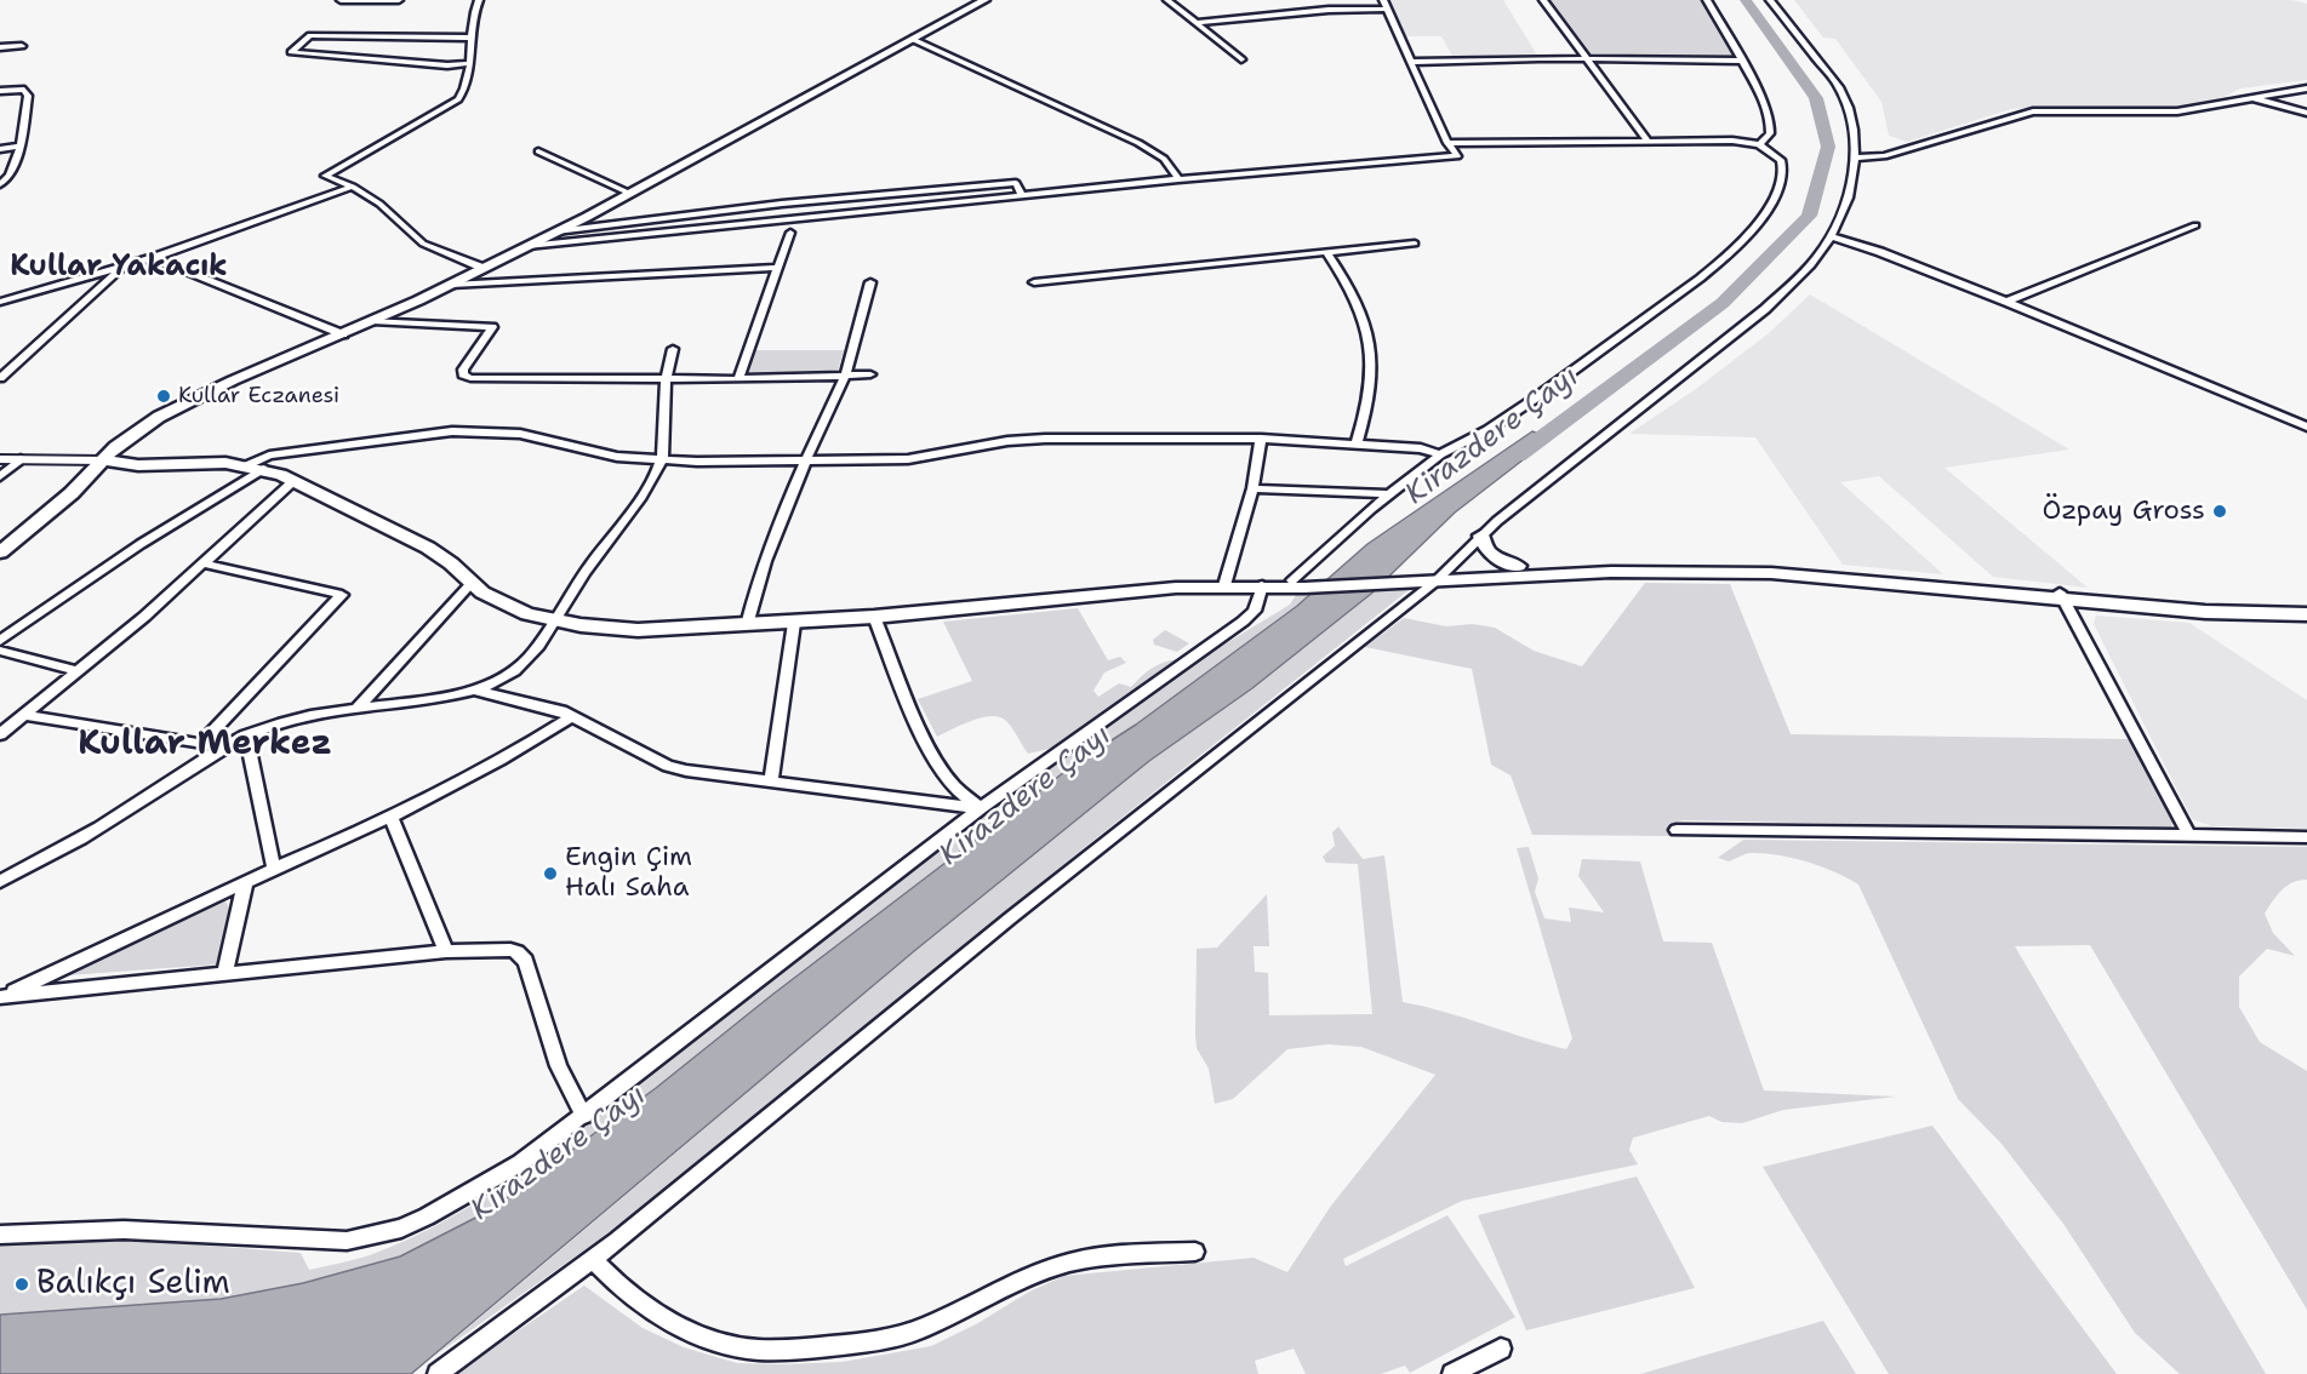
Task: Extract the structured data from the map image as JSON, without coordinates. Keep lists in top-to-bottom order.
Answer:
{
  "districts": ["Kullar Yakacık", "Kullar Merkez"],
  "water": ["Kirazdere Çayı"],
  "places": [
    "Kullar Eczanesi",
    "Özpay Gross",
    "Engin Çim Halı Saha",
    "Balıkçı Selim"
  ]
}
